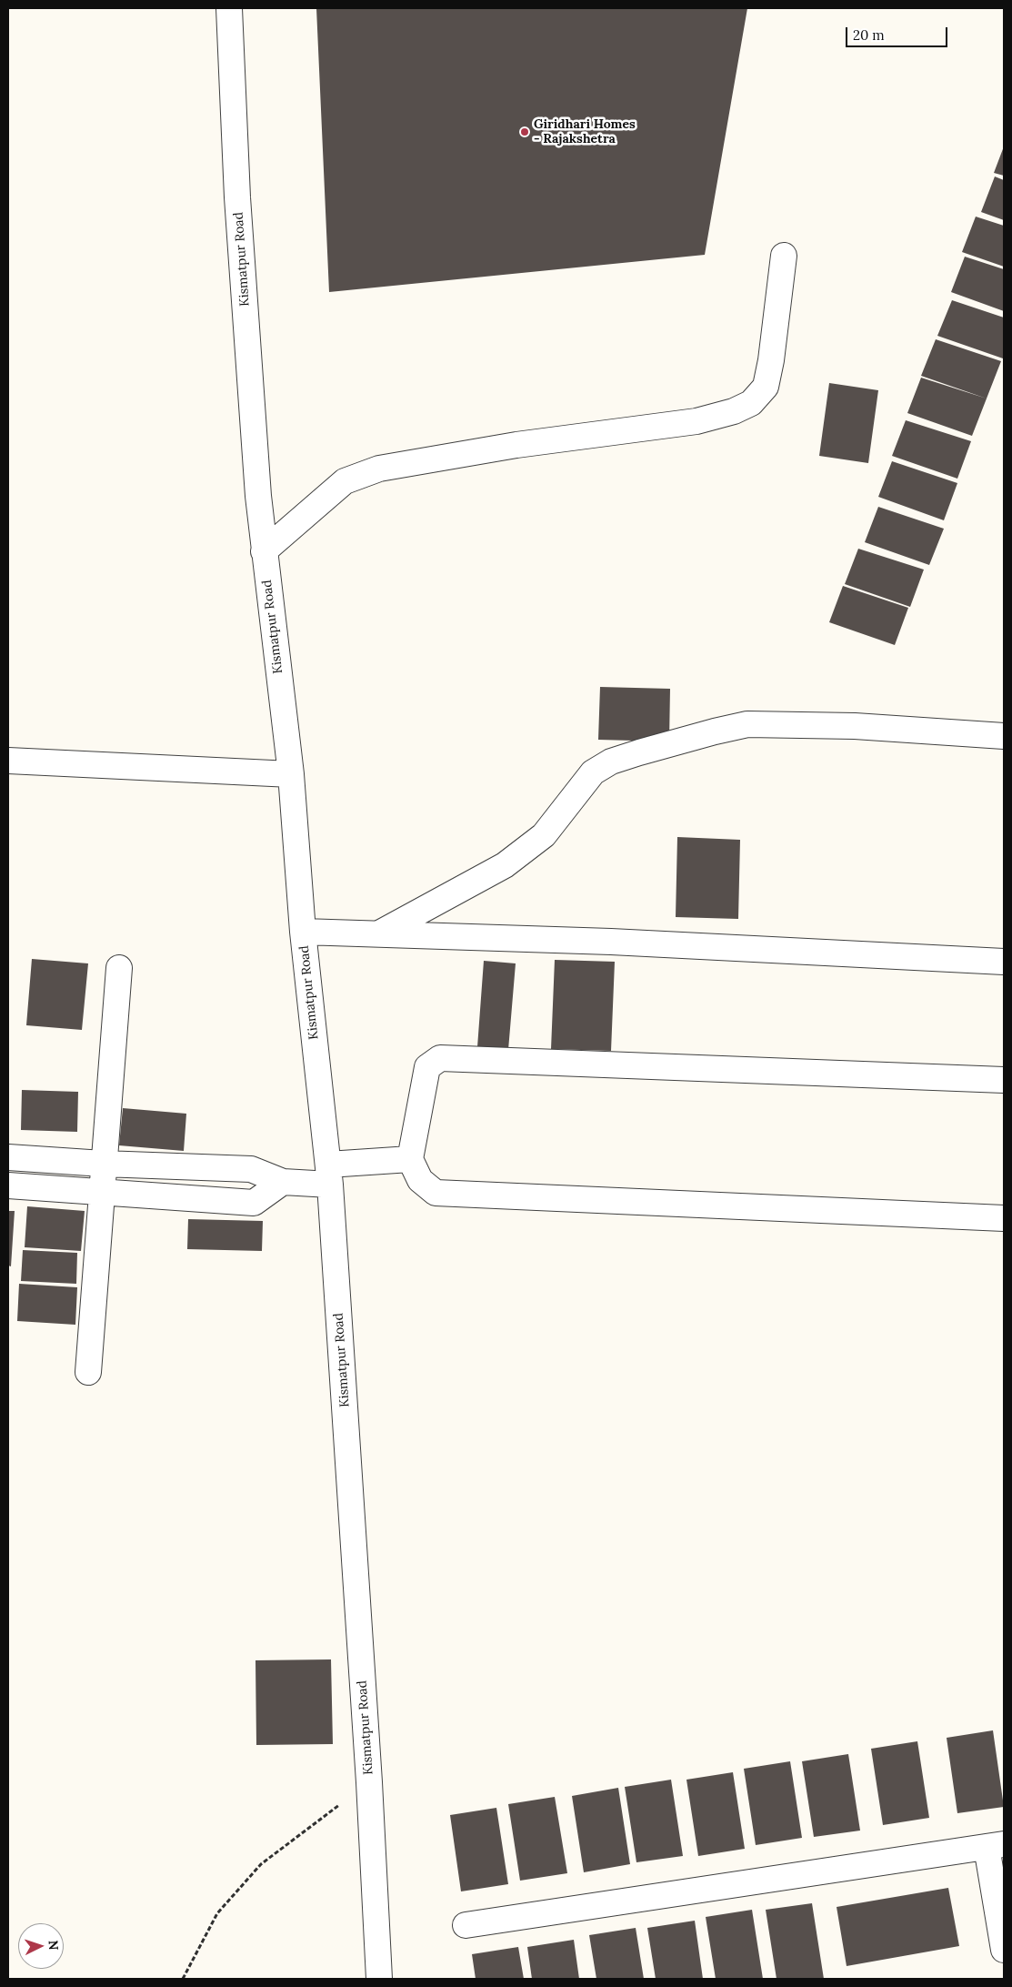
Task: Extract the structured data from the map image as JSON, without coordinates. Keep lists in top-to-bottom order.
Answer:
{
  "streets": {
    "street": ["Kismatpur Road"]
  },
  "places": ["Giridhari Homes - Rajakshetra"],
  "scale_bar": "20 m",
  "north": "right"
}
